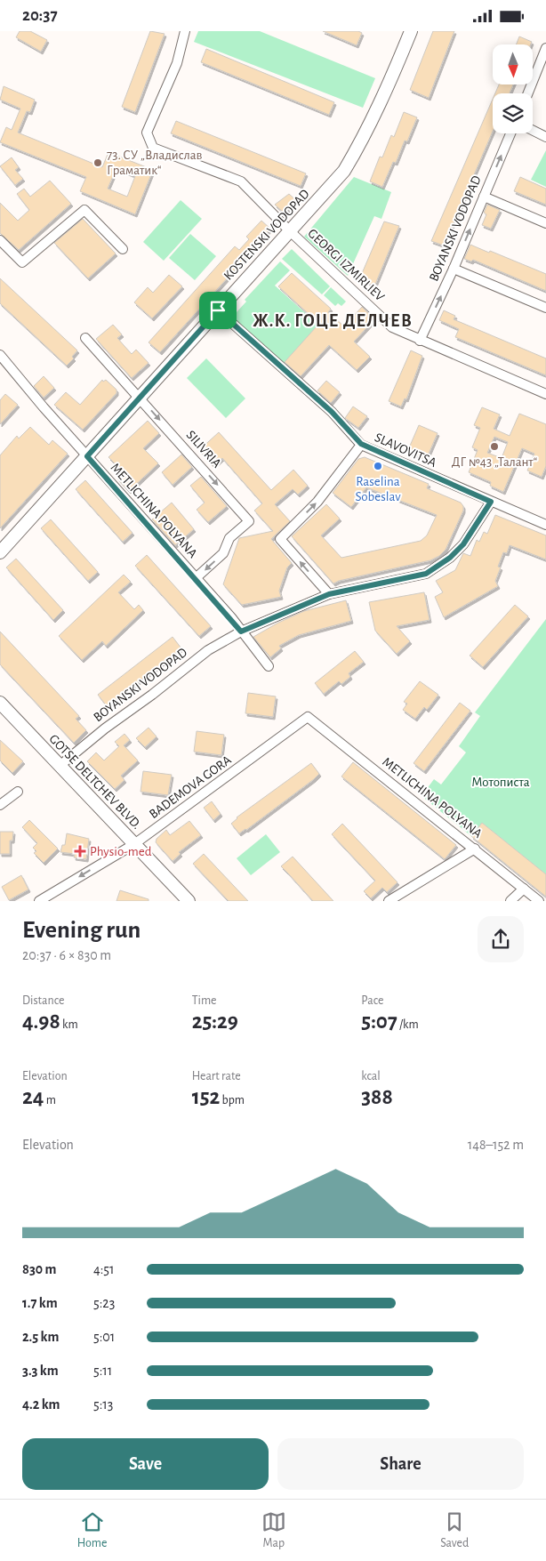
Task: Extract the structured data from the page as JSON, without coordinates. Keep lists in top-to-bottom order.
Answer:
{
  "streets": {
    "street": [
      "BOYANSKI VODOPAD",
      "KOSTENSKI VODOPAD",
      "GEORGI IZMIRLIEV",
      "SILIVRIA",
      "SLAVOVITSA",
      "METLICHINA POLYANA",
      "GOTSE DELTCHEV BLVD.",
      "BADEMOVA GORA"
    ]
  },
  "crossings": [
    ["BOYANSKI VODOPAD", "GEORGI IZMIRLIEV"],
    ["BOYANSKI VODOPAD", "SLAVOVITSA"],
    ["BOYANSKI VODOPAD", "METLICHINA POLYANA"],
    ["BOYANSKI VODOPAD", "GOTSE DELTCHEV BLVD."],
    ["KOSTENSKI VODOPAD", "GEORGI IZMIRLIEV"],
    ["KOSTENSKI VODOPAD", "SILIVRIA"],
    ["KOSTENSKI VODOPAD", "SLAVOVITSA"],
    ["KOSTENSKI VODOPAD", "METLICHINA POLYANA"],
    ["SILIVRIA", "METLICHINA POLYANA"],
    ["METLICHINA POLYANA", "BADEMOVA GORA"],
    ["GOTSE DELTCHEV BLVD.", "BADEMOVA GORA"]
  ],
  "districts": ["Ж.К. ГОЦЕ ДЕЛЧЕВ"],
  "parks": ["Мотописта"],
  "places": {
    "other": ["73. СУ „Владислав Граматик“", "ДГ №43 „Талант“", "Raselina Sobeslav"],
    "health": ["Physio-med"]
  },
  "north": "bottom",
  "page": {
    "status": "20:37",
    "heading": ["Evening run", "20:37 · 6 × 830 m"],
    "stats": [
      ["Distance", "4.98 km"],
      ["Time", "25:29"],
      ["Pace", "5:07 /km"],
      ["Elevation", "24 m"],
      ["Heart rate", "152 bpm"],
      ["kcal", "388"]
    ],
    "chart": ["Elevation", "148–152 m"],
    "list": [
      {
        "name": "830 m",
        "note": "4:51"
      },
      {
        "name": "1.7 km",
        "note": "5:23"
      },
      {
        "name": "2.5 km",
        "note": "5:01"
      },
      {
        "name": "3.3 km",
        "note": "5:11"
      },
      {
        "name": "4.2 km",
        "note": "5:13"
      }
    ],
    "buttons": ["Save", "Share"],
    "tabs": ["Home", "Map", "Saved"]
  }
}
